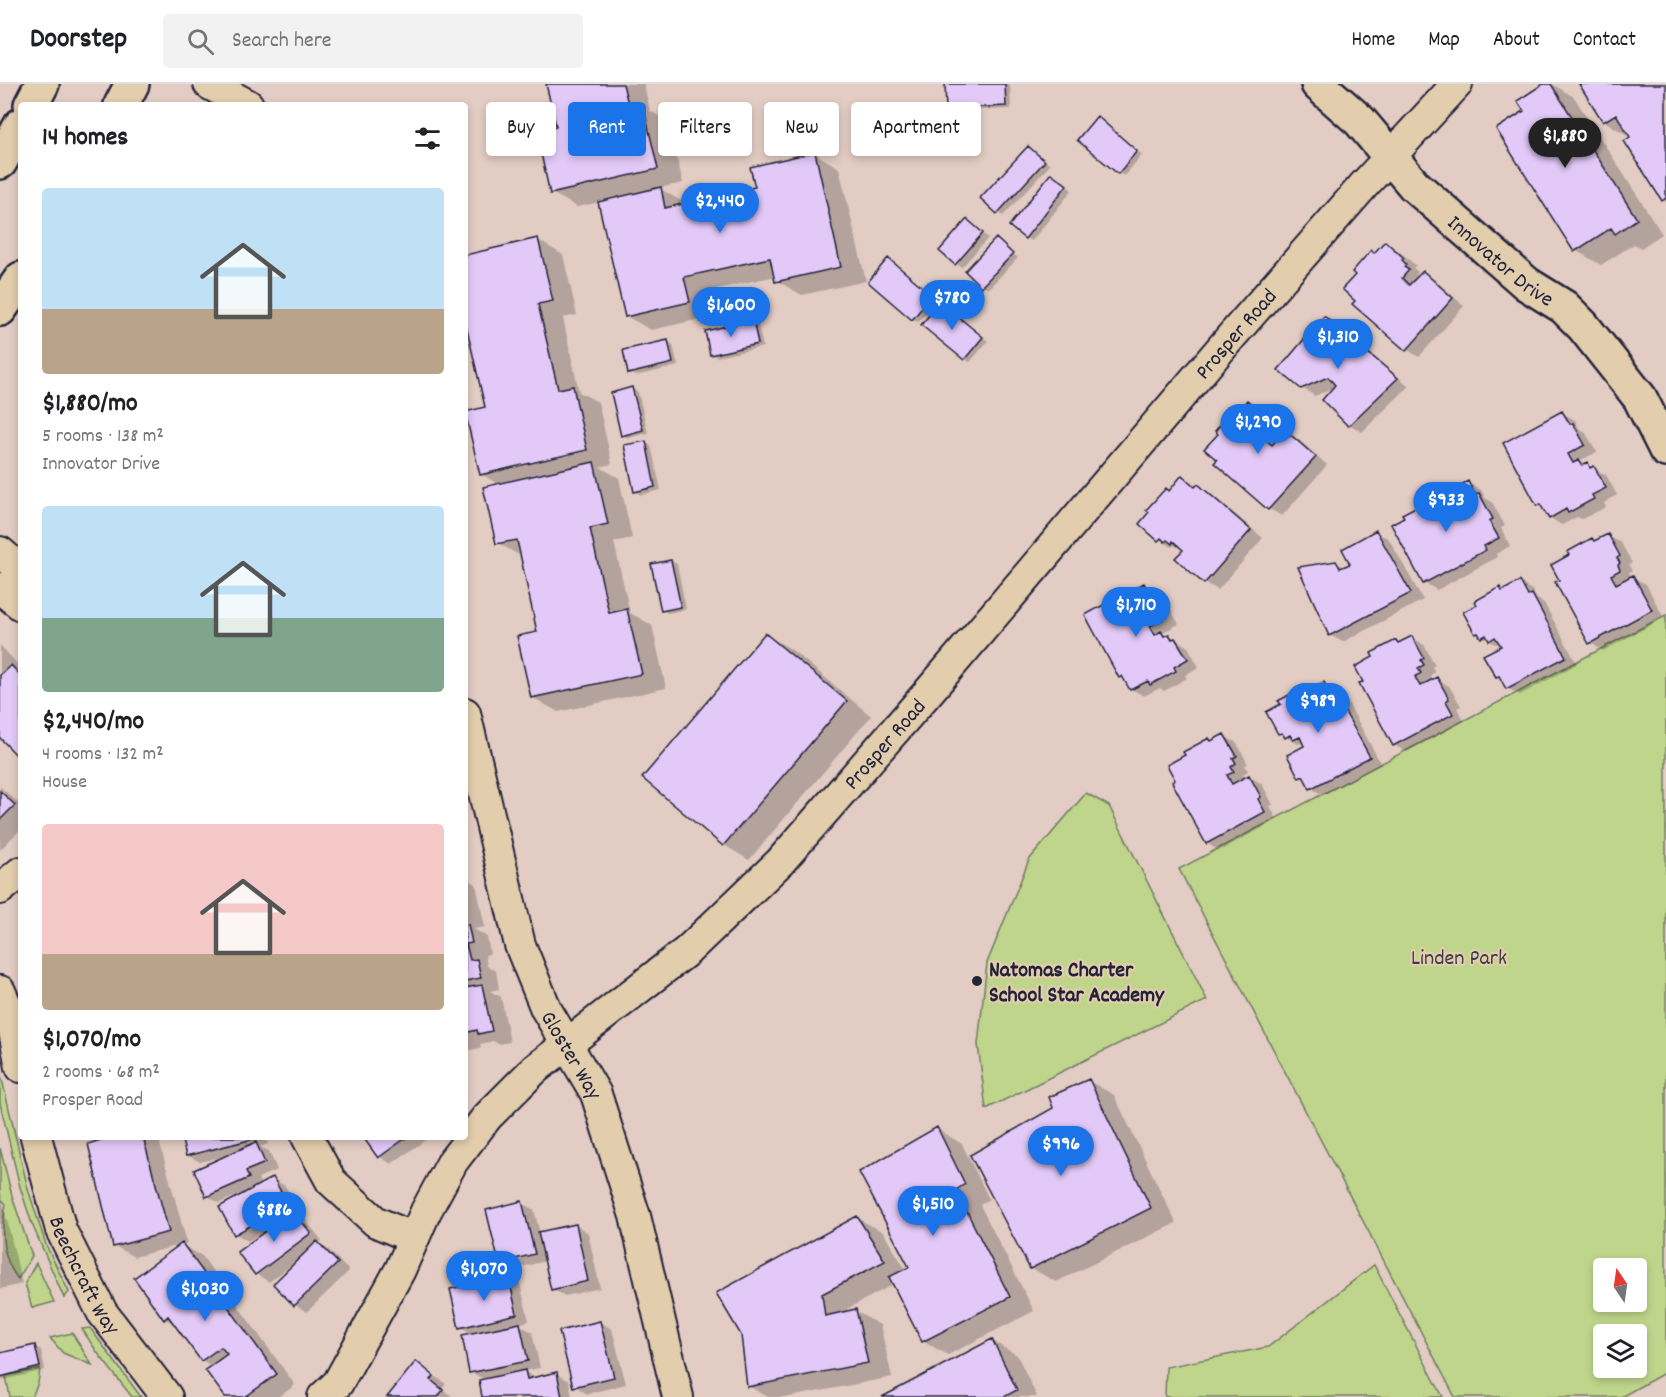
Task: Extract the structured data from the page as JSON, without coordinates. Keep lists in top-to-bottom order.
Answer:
{
  "streets": {
    "street": [
      "Innovator Drive",
      "Prosper Road",
      "Gloster Way",
      "Beechcraft Way"
    ]
  },
  "crossings": [
    ["Innovator Drive", "Prosper Road"],
    ["Prosper Road", "Gloster Way"]
  ],
  "parks": ["Linden Park"],
  "places": ["Natomas Charter School Star Academy"],
  "north": "top",
  "page": {
    "header": "Doorstep",
    "search": "Search here",
    "nav": [
      "Home",
      "Map",
      "About",
      "Contact"
    ],
    "chip": [
      "Buy",
      "Rent",
      "Filters",
      "New",
      "Apartment"
    ],
    "heading": "14 homes",
    "price": [
      "$1,880",
      "$2,440",
      "$780",
      "$1,600",
      "$1,310",
      "$1,290",
      "$933",
      "$1,710",
      "$989",
      "$996",
      "$1,510",
      "$886",
      "$1,070",
      "$1,030"
    ],
    "list": [
      {
        "name": "$1,880/mo",
        "note": "5 rooms · 138 m² · Innovator Drive"
      },
      {
        "name": "$2,440/mo",
        "note": "4 rooms · 132 m² · House"
      },
      {
        "name": "$1,070/mo",
        "note": "2 rooms · 68 m² · Prosper Road"
      }
    ]
  }
}
